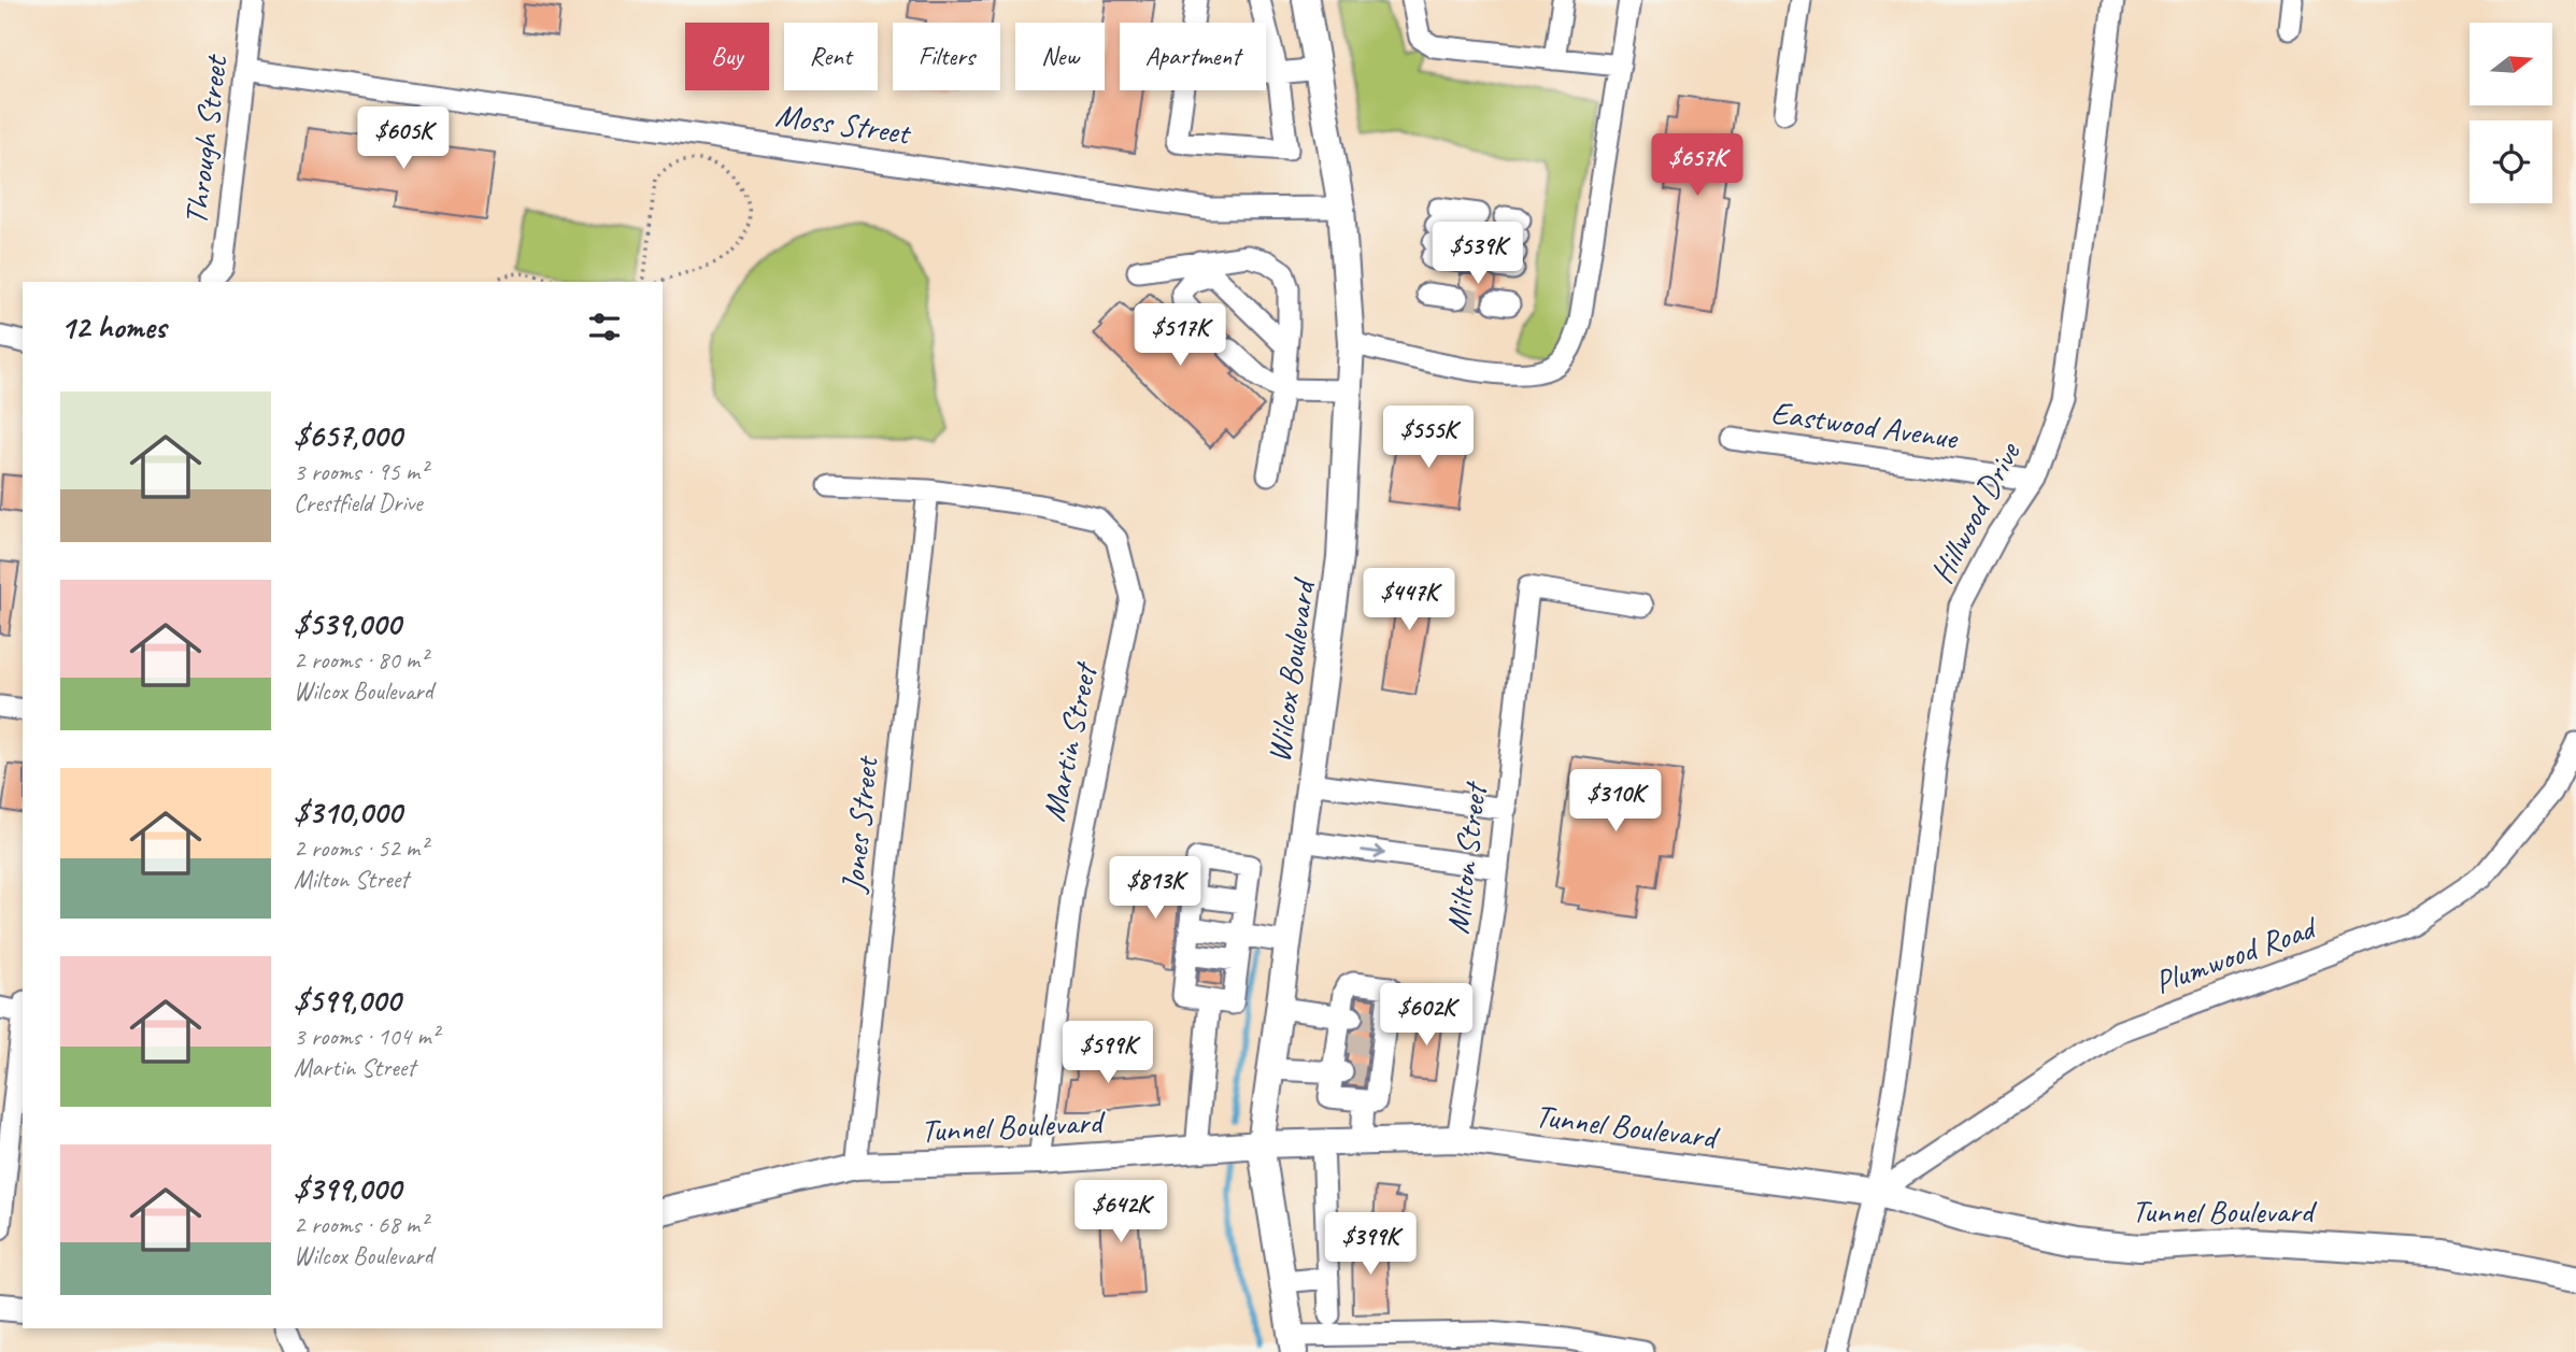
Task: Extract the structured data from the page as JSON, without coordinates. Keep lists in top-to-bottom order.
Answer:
{
  "streets": {
    "main road": ["Wilcox Boulevard", "Tunnel Boulevard"],
    "street": [
      "Moss Street",
      "Through Street",
      "Eastwood Avenue",
      "Hillwood Drive",
      "Martin Street",
      "Jones Street",
      "Milton Street",
      "Plumwood Road"
    ]
  },
  "crossings": [
    ["Moss Street", "Through Street"],
    ["Moss Street", "Wilcox Boulevard"],
    ["Eastwood Avenue", "Hillwood Drive"],
    ["Hillwood Drive", "Plumwood Road"],
    ["Hillwood Drive", "Tunnel Boulevard"],
    ["Wilcox Boulevard", "Tunnel Boulevard"],
    ["Martin Street", "Jones Street"],
    ["Martin Street", "Tunnel Boulevard"],
    ["Jones Street", "Tunnel Boulevard"],
    ["Milton Street", "Tunnel Boulevard"],
    ["Plumwood Road", "Tunnel Boulevard"]
  ],
  "north": "right",
  "page": {
    "chip": [
      "Buy",
      "Rent",
      "Filters",
      "New",
      "Apartment"
    ],
    "price": [
      "$605K",
      "$657K",
      "$539K",
      "$517K",
      "$555K",
      "$447K",
      "$310K",
      "$813K",
      "$602K",
      "$599K",
      "$642K",
      "$399K"
    ],
    "heading": "12 homes",
    "list": [
      {
        "name": "$657,000",
        "note": "3 rooms · 95 m² · Crestfield Drive"
      },
      {
        "name": "$539,000",
        "note": "2 rooms · 80 m² · Wilcox Boulevard"
      },
      {
        "name": "$310,000",
        "note": "2 rooms · 52 m² · Milton Street"
      },
      {
        "name": "$599,000",
        "note": "3 rooms · 104 m² · Martin Street"
      },
      {
        "name": "$399,000",
        "note": "2 rooms · 68 m² · Wilcox Boulevard"
      }
    ]
  }
}
